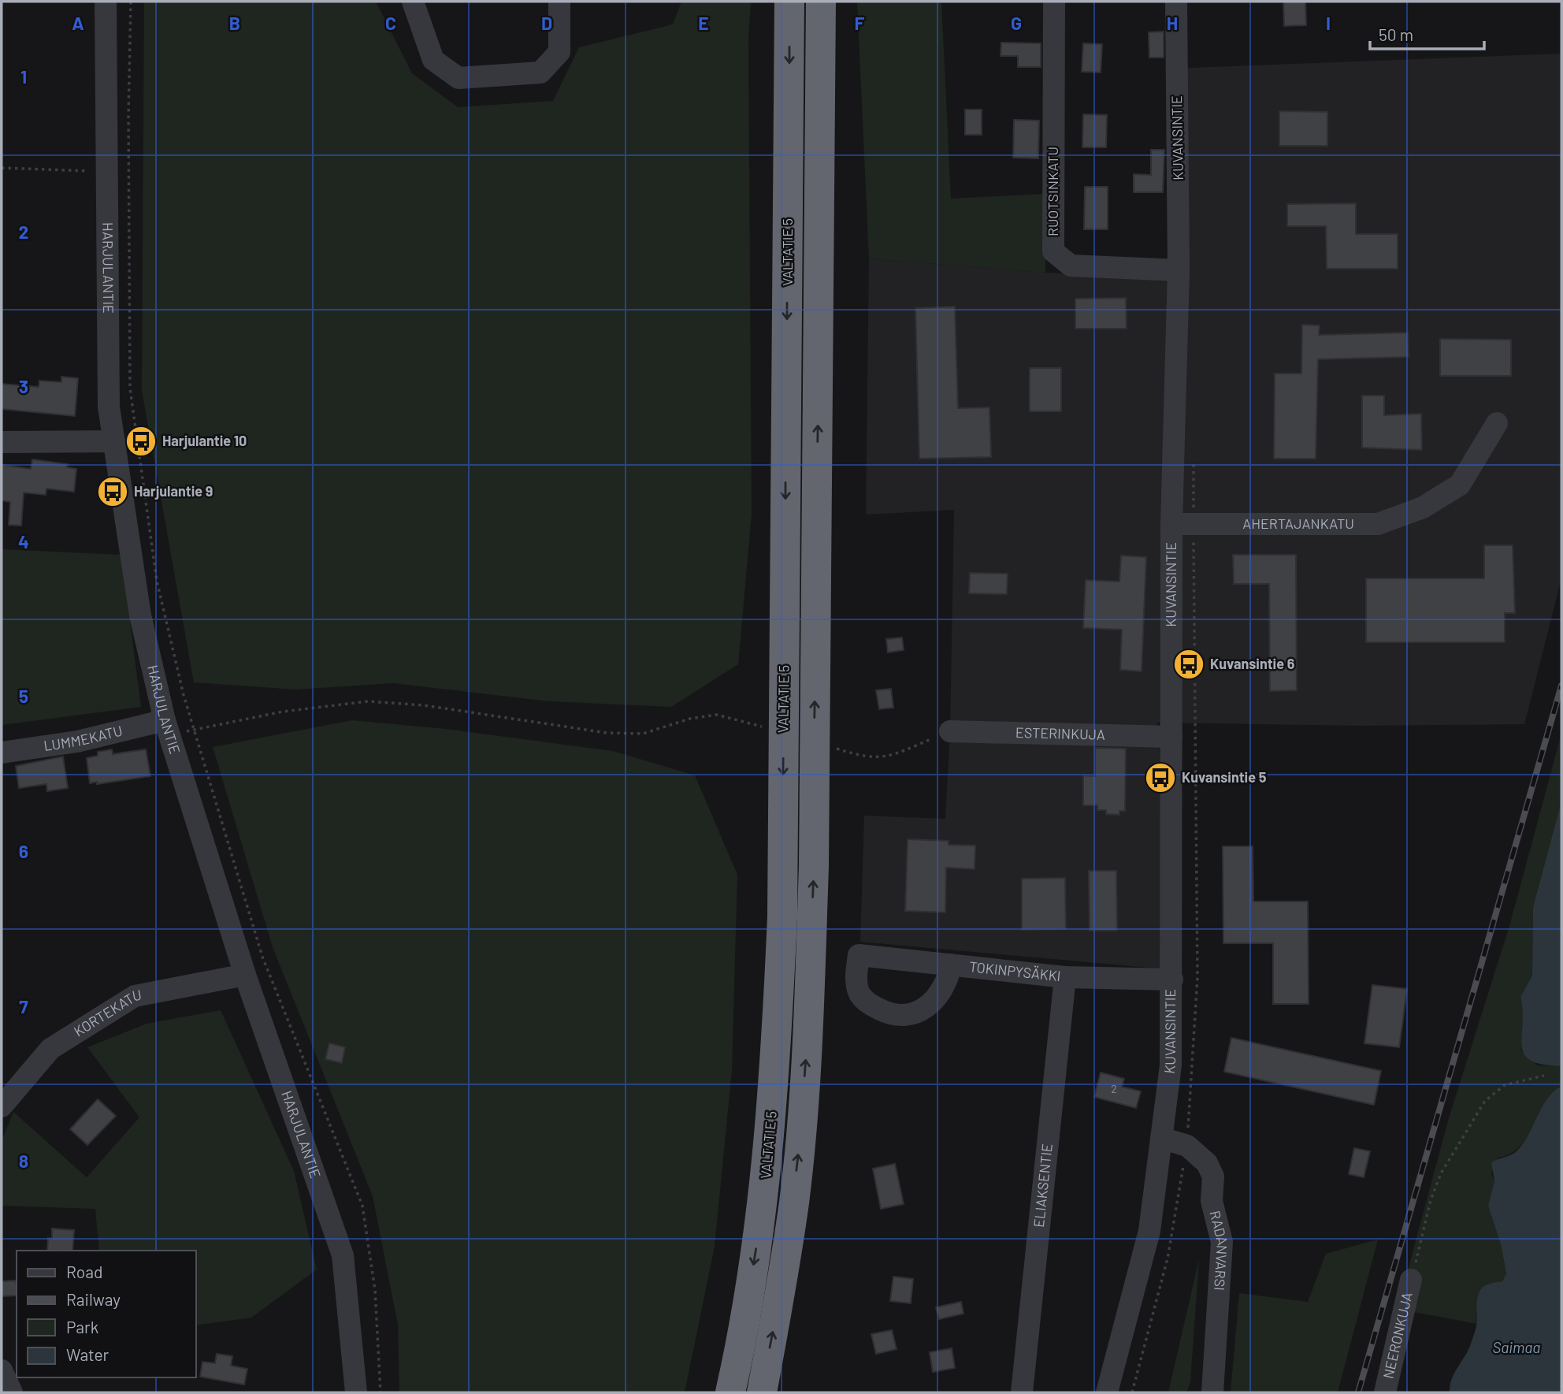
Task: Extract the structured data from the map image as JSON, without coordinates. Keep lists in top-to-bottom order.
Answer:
{
  "streets": {
    "highway": ["VALTATIE 5"],
    "street": [
      "KUVANSINTIE",
      "RUOTSINKATU",
      "HARJULANTIE",
      "AHERTAJANKATU",
      "ESTERINKUJA",
      "LUMMEKATU",
      "TOKINPYSÄKKI",
      "KORTEKATU",
      "ELIAKSENTIE",
      "RADANVARSI",
      "NEERONKUJA"
    ]
  },
  "crossings": [
    ["KUVANSINTIE", "RUOTSINKATU"],
    ["KUVANSINTIE", "AHERTAJANKATU"],
    ["KUVANSINTIE", "ESTERINKUJA"],
    ["KUVANSINTIE", "TOKINPYSÄKKI"],
    ["KUVANSINTIE", "RADANVARSI"],
    ["HARJULANTIE", "LUMMEKATU"],
    ["HARJULANTIE", "KORTEKATU"],
    ["TOKINPYSÄKKI", "ELIAKSENTIE"]
  ],
  "water": ["Saimaa"],
  "places": {
    "bus stop": [
      "Harjulantie 10",
      "Harjulantie 9",
      "Kuvansintie 6",
      "Kuvansintie 5"
    ]
  },
  "house_numbers": ["2"],
  "legend": [
    "Road",
    "Railway",
    "Park",
    "Water"
  ],
  "scale_bar": "50 m",
  "grid": {
    "columns": [
      "A",
      "B",
      "C",
      "D",
      "E",
      "F",
      "G",
      "H",
      "I"
    ],
    "rows": [
      "1",
      "2",
      "3",
      "4",
      "5",
      "6",
      "7",
      "8"
    ]
  }
}
